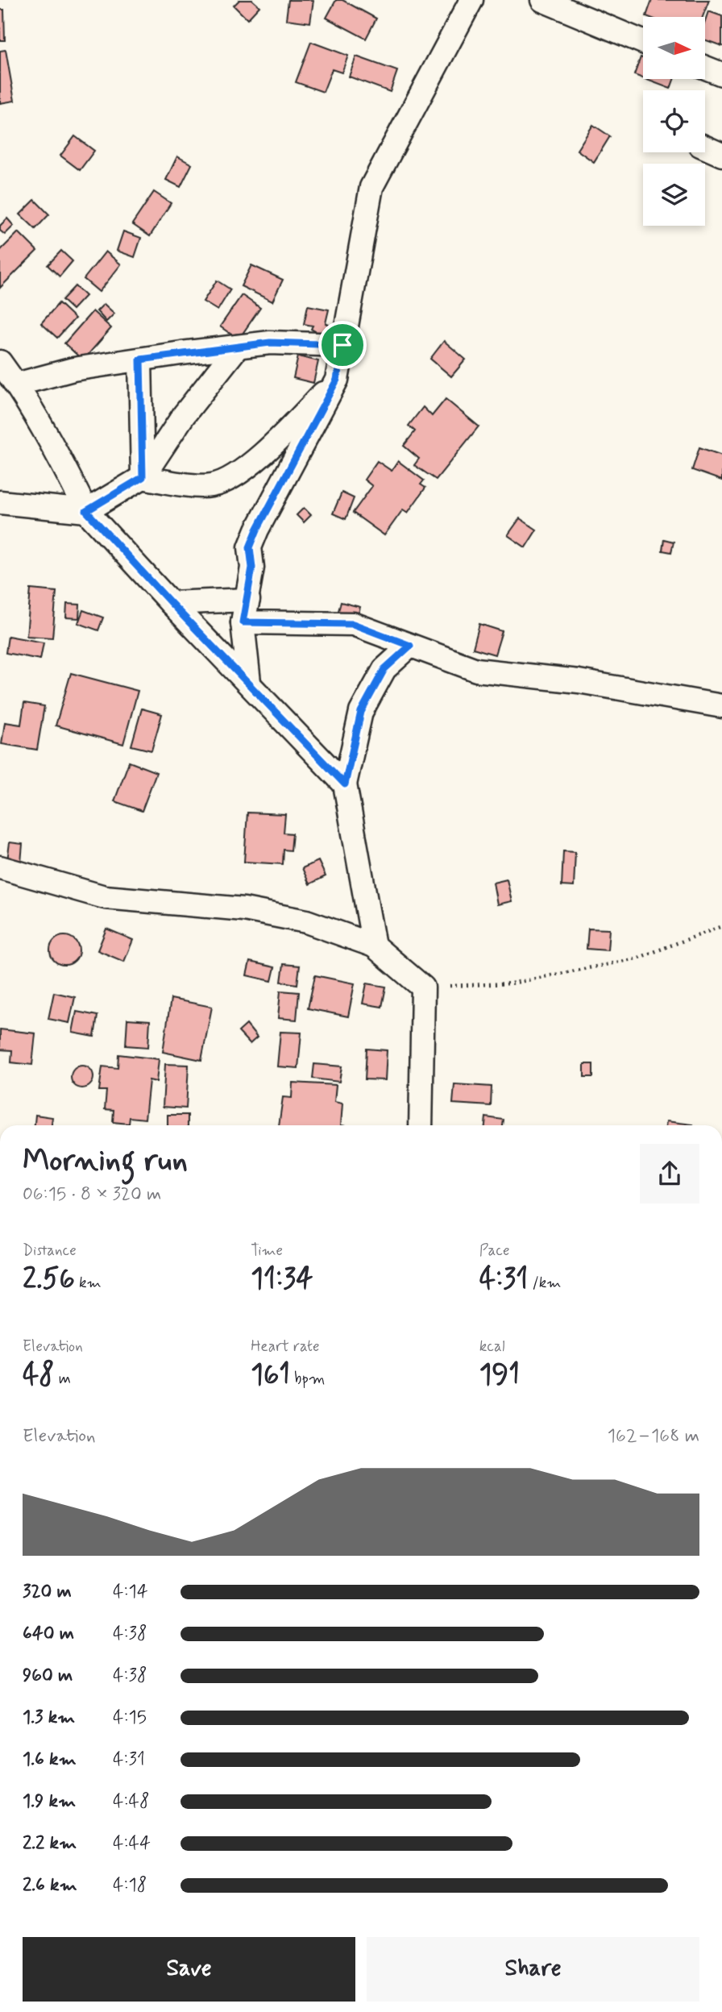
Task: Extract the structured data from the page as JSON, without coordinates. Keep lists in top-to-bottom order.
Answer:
{
  "north": "right",
  "page": {
    "heading": ["Morning run", "06:15 · 8 × 320 m"],
    "stats": [
      ["Distance", "2.56 km"],
      ["Time", "11:34"],
      ["Pace", "4:31 /km"],
      ["Elevation", "48 m"],
      ["Heart rate", "161 bpm"],
      ["kcal", "191"]
    ],
    "chart": ["Elevation", "162–168 m"],
    "list": [
      {
        "name": "320 m",
        "note": "4:14"
      },
      {
        "name": "640 m",
        "note": "4:38"
      },
      {
        "name": "960 m",
        "note": "4:38"
      },
      {
        "name": "1.3 km",
        "note": "4:15"
      },
      {
        "name": "1.6 km",
        "note": "4:31"
      },
      {
        "name": "1.9 km",
        "note": "4:48"
      },
      {
        "name": "2.2 km",
        "note": "4:44"
      },
      {
        "name": "2.6 km",
        "note": "4:18"
      }
    ],
    "buttons": ["Save", "Share"]
  }
}
